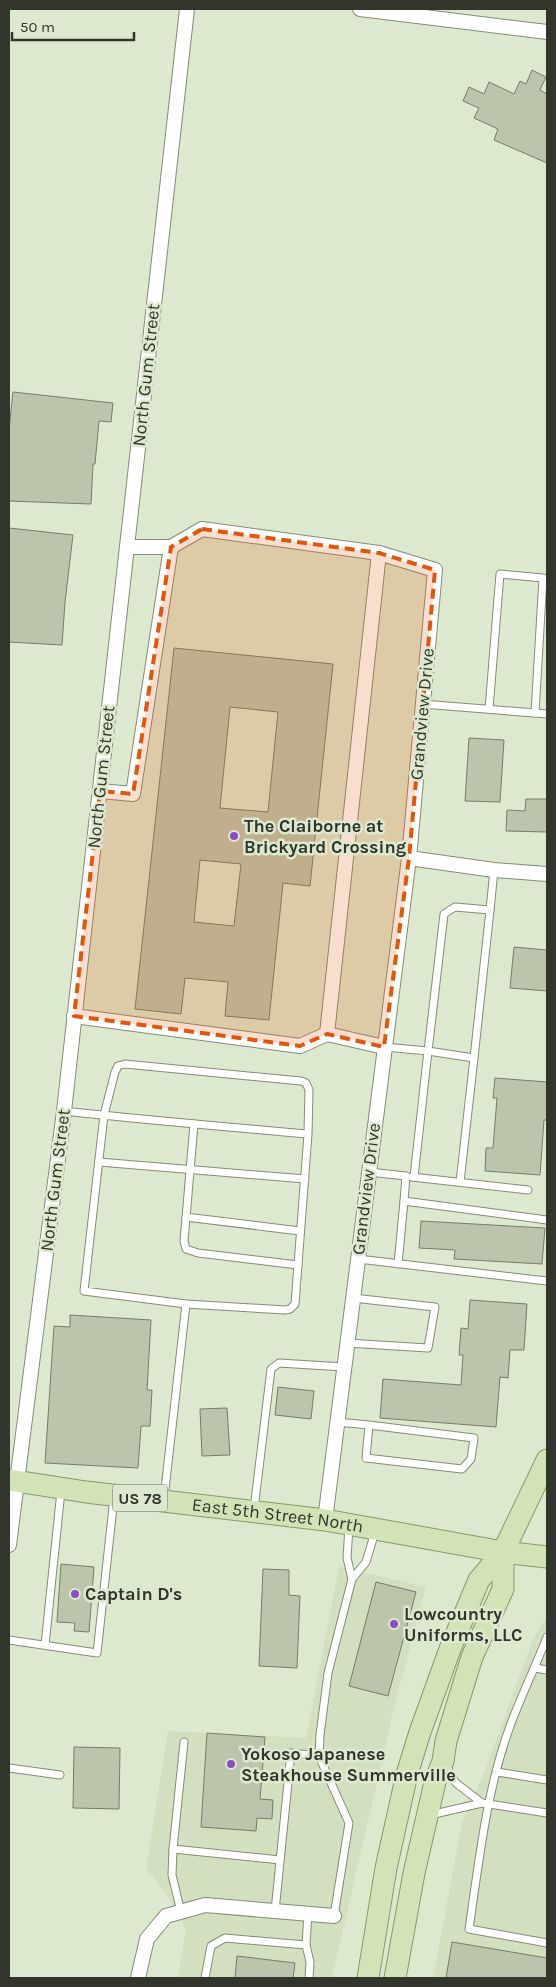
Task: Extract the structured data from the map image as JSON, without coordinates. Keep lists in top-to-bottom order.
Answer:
{
  "streets": {
    "main road": ["US 78", "East 5th Street North"],
    "street": ["North Gum Street", "Grandview Drive"]
  },
  "crossings": [
    ["North Gum Street", "East 5th Street North"],
    ["Grandview Drive", "East 5th Street North"]
  ],
  "places": [
    "The Claiborne at Brickyard Crossing",
    "Captain D's",
    "Lowcountry Uniforms, LLC",
    "Yokoso Japanese Steakhouse Summerville"
  ],
  "scale_bar": "50 m"
}
